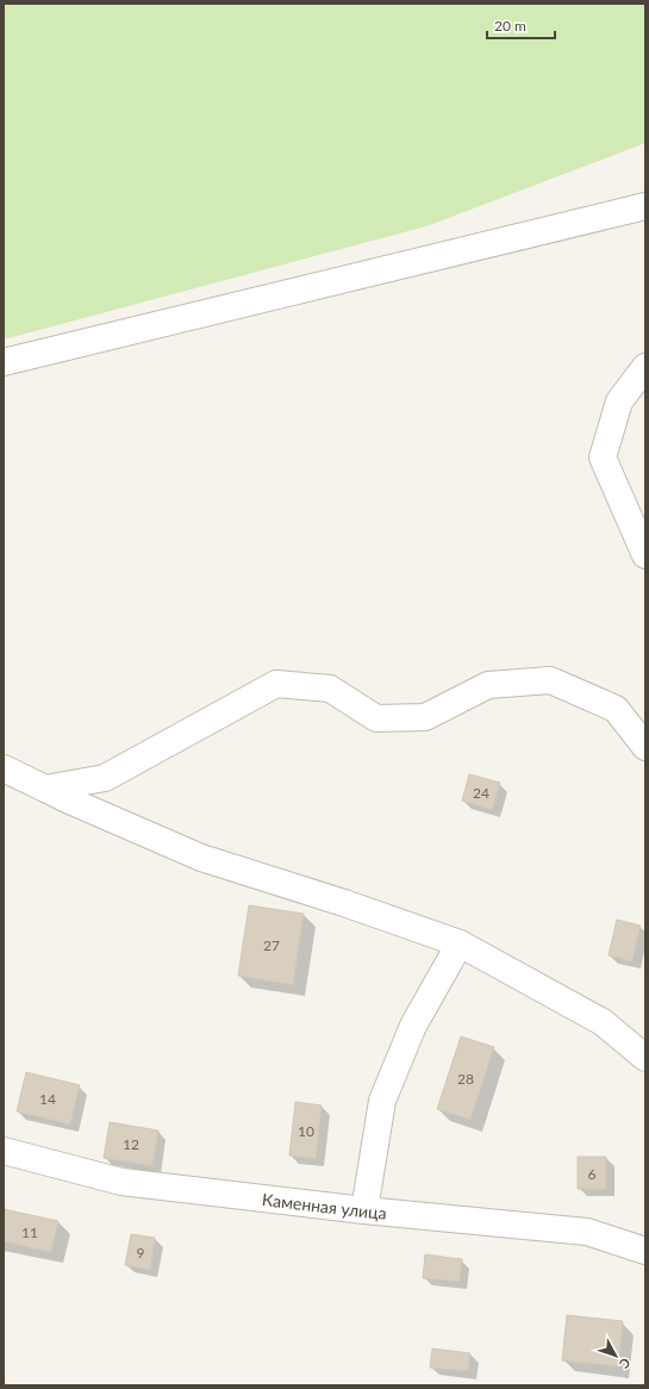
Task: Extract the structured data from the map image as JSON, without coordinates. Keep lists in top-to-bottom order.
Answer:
{
  "streets": {
    "street": ["Каменная улица"]
  },
  "house_numbers": [
    "24",
    "27",
    "28",
    "14",
    "10",
    "12",
    "6",
    "11",
    "9"
  ],
  "scale_bar": "20 m",
  "north": "bottom right"
}
